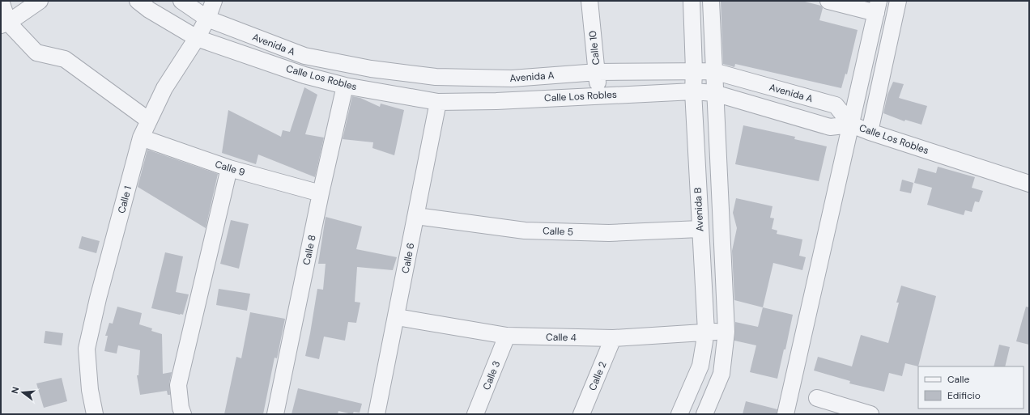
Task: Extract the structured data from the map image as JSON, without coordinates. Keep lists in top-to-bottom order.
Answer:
{
  "streets": {
    "street": [
      "Avenida A",
      "Calle 10",
      "Calle Los Robles",
      "Calle 9",
      "Calle 1",
      "Avenida B",
      "Calle 5",
      "Calle 8",
      "Calle 6",
      "Calle 4",
      "Calle 3",
      "Calle 2"
    ]
  },
  "crossings": [
    ["Avenida A", "Calle 10"],
    ["Avenida A", "Calle Los Robles"],
    ["Avenida A", "Calle 1"],
    ["Avenida A", "Avenida B"],
    ["Calle 10", "Calle Los Robles"],
    ["Calle Los Robles", "Calle 1"],
    ["Calle Los Robles", "Avenida B"],
    ["Calle Los Robles", "Calle 8"],
    ["Calle Los Robles", "Calle 6"],
    ["Calle 9", "Calle 1"],
    ["Calle 9", "Calle 8"],
    ["Avenida B", "Calle 5"],
    ["Avenida B", "Calle 4"],
    ["Calle 5", "Calle 6"],
    ["Calle 6", "Calle 4"],
    ["Calle 4", "Calle 3"],
    ["Calle 4", "Calle 2"]
  ],
  "legend": ["Calle", "Edificio"],
  "north": "left"
}
